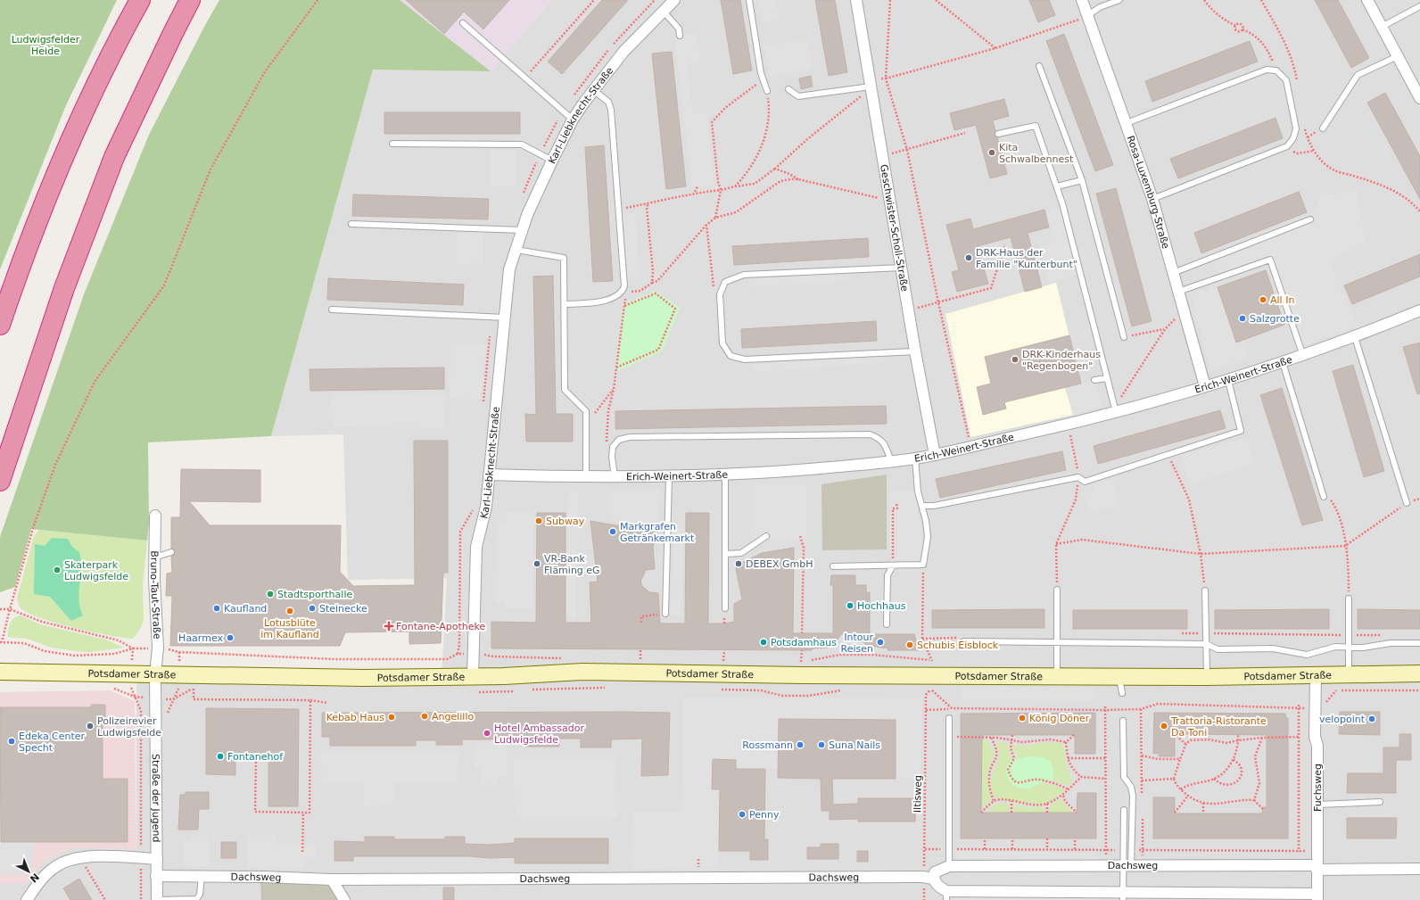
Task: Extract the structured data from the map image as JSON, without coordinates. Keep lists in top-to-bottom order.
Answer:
{
  "streets": {
    "main road": ["Potsdamer Straße"],
    "street": [
      "Karl-Liebknecht-Straße",
      "Rosa-Luxemburg-Straße",
      "Geschwister-Scholl-Straße",
      "Erich-Weinert-Straße",
      "Bruno-Taut-Straße",
      "Fuchsweg",
      "Straße der Jugend",
      "Dachsweg"
    ],
    "path": ["Iltisweg"]
  },
  "crossings": [
    ["Karl-Liebknecht-Straße", "Erich-Weinert-Straße"],
    ["Karl-Liebknecht-Straße", "Potsdamer Straße"],
    ["Rosa-Luxemburg-Straße", "Erich-Weinert-Straße"],
    ["Geschwister-Scholl-Straße", "Erich-Weinert-Straße"],
    ["Bruno-Taut-Straße", "Potsdamer Straße"],
    ["Bruno-Taut-Straße", "Straße der Jugend"],
    ["Potsdamer Straße", "Fuchsweg"],
    ["Potsdamer Straße", "Straße der Jugend"],
    ["Fuchsweg", "Dachsweg"],
    ["Iltisweg", "Dachsweg"],
    ["Straße der Jugend", "Dachsweg"]
  ],
  "parks": ["Ludwigsfelder Heide"],
  "places": {
    "other": [
      "Kita Schwalbennest",
      "DRK-Haus der Familie \"Kunterbunt\"",
      "All In",
      "Salzgrotte",
      "DRK-Kinderhaus \"Regenbogen\"",
      "Subway",
      "Markgrafen Getränkemarkt",
      "VR-Bank Fläming eG",
      "DEBEX GmbH",
      "Skaterpark Ludwigsfelde",
      "Stadtsporthalle",
      "Hochhaus",
      "Kaufland",
      "Steinecke",
      "Lotusblüte im Kaufland",
      "Haarmex",
      "Potsdamhaus",
      "Intour Reisen",
      "Schubis Eisblock",
      "Angelillo",
      "Kebab Haus",
      "König Döner",
      "velopoint",
      "Polizeirevier Ludwigsfelde",
      "Trattoria-Ristorante Da Toni",
      "Hotel Ambassador Ludwigsfelde",
      "Edeka Center Specht",
      "Rossmann",
      "Suna Nails",
      "Fontanehof",
      "Penny"
    ],
    "health": ["Fontane-Apotheke"]
  },
  "north": "bottom right"
}
